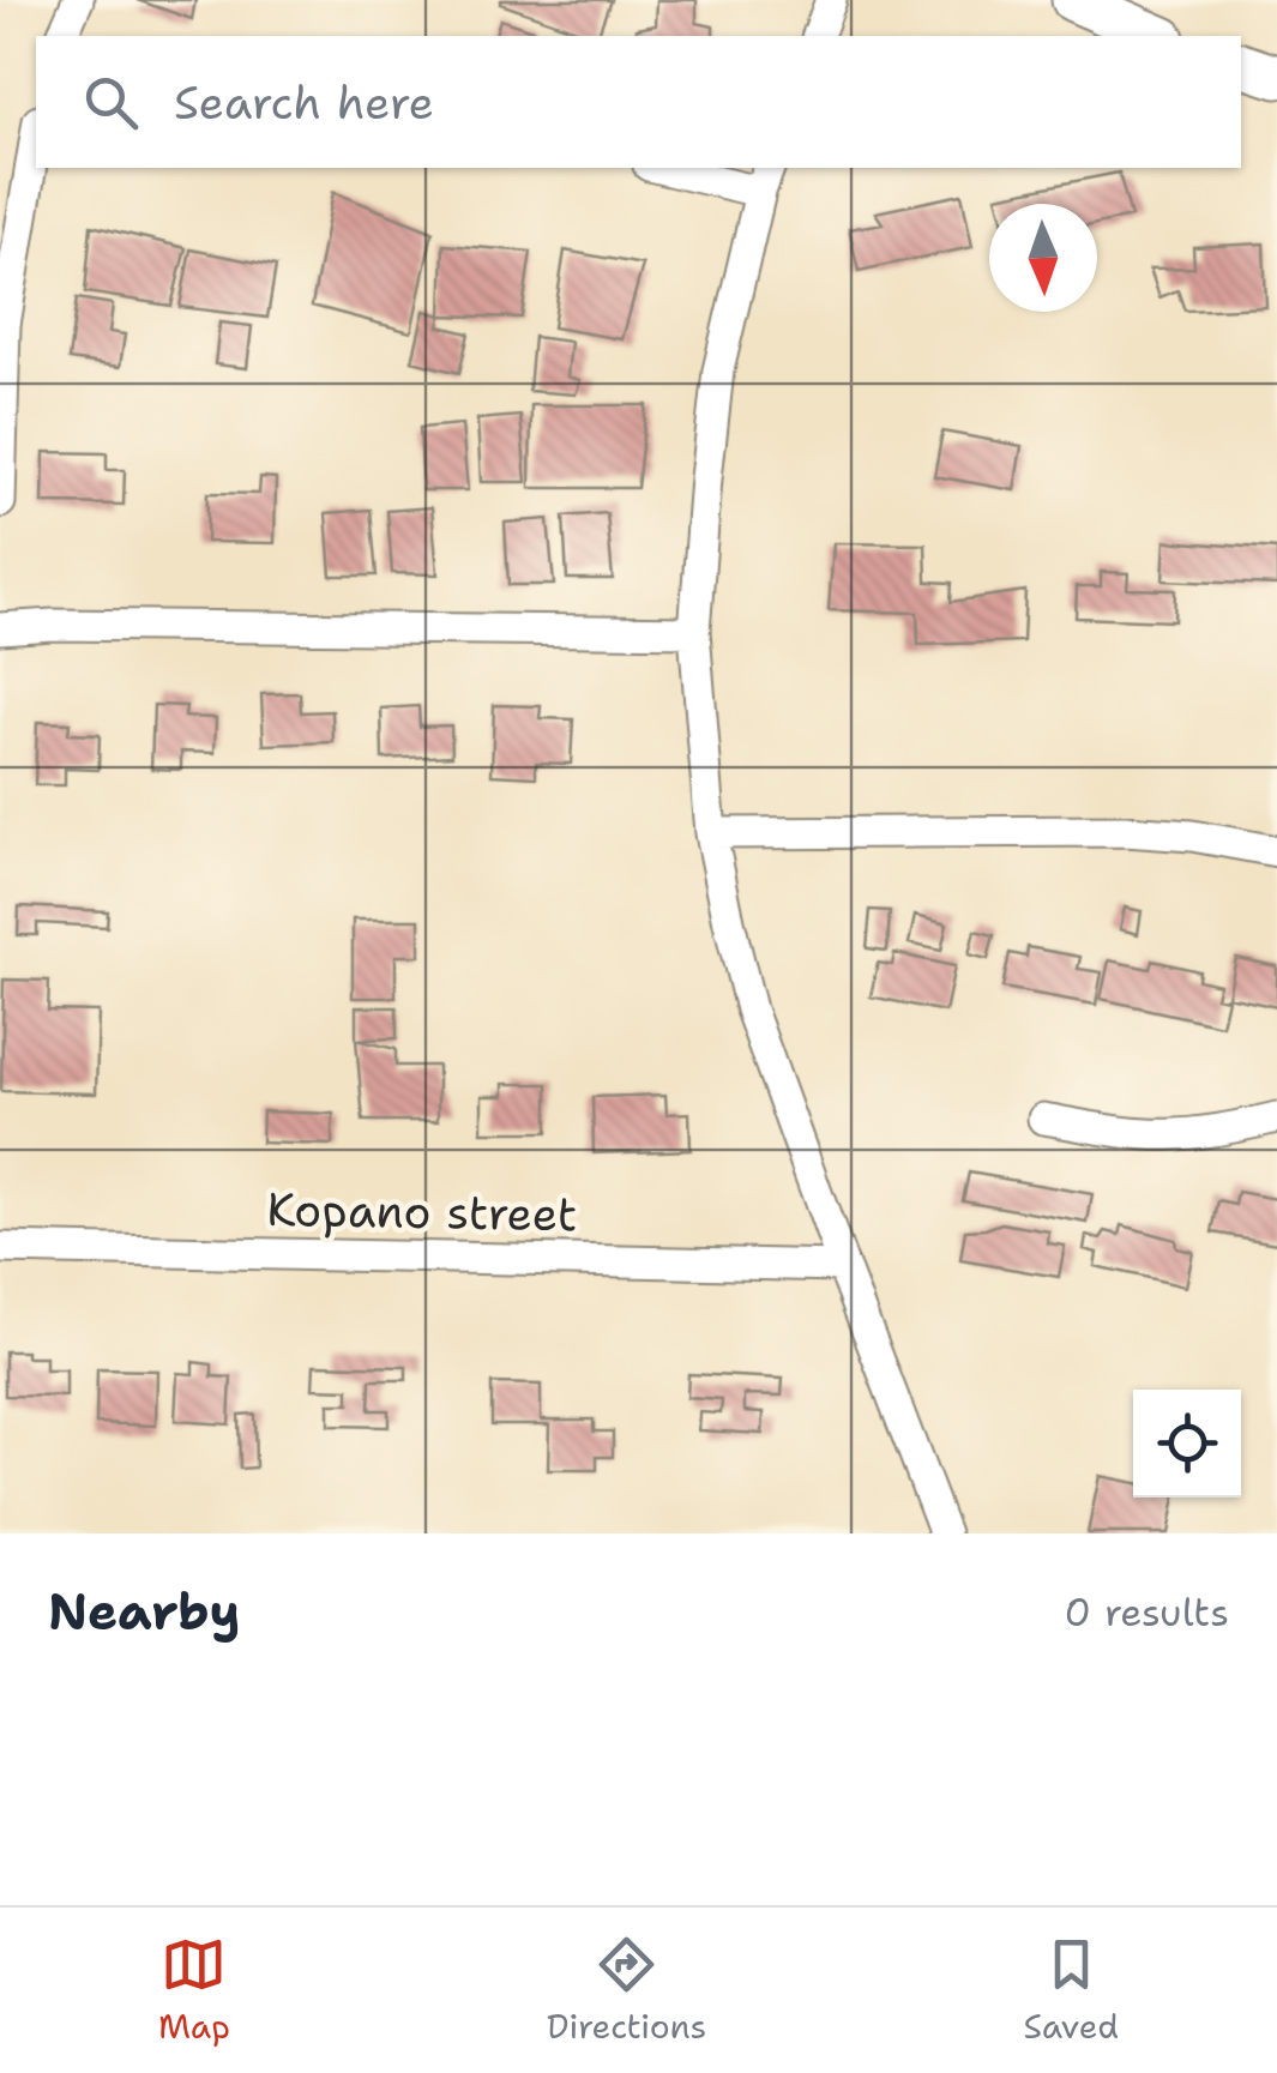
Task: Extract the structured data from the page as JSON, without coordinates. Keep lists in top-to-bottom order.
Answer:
{
  "streets": {
    "street": ["Kopano street"]
  },
  "north": "bottom",
  "page": {
    "search": "Search here",
    "heading": ["Nearby", "0 results"],
    "nav": ["Map", "Directions", "Saved"]
  }
}
